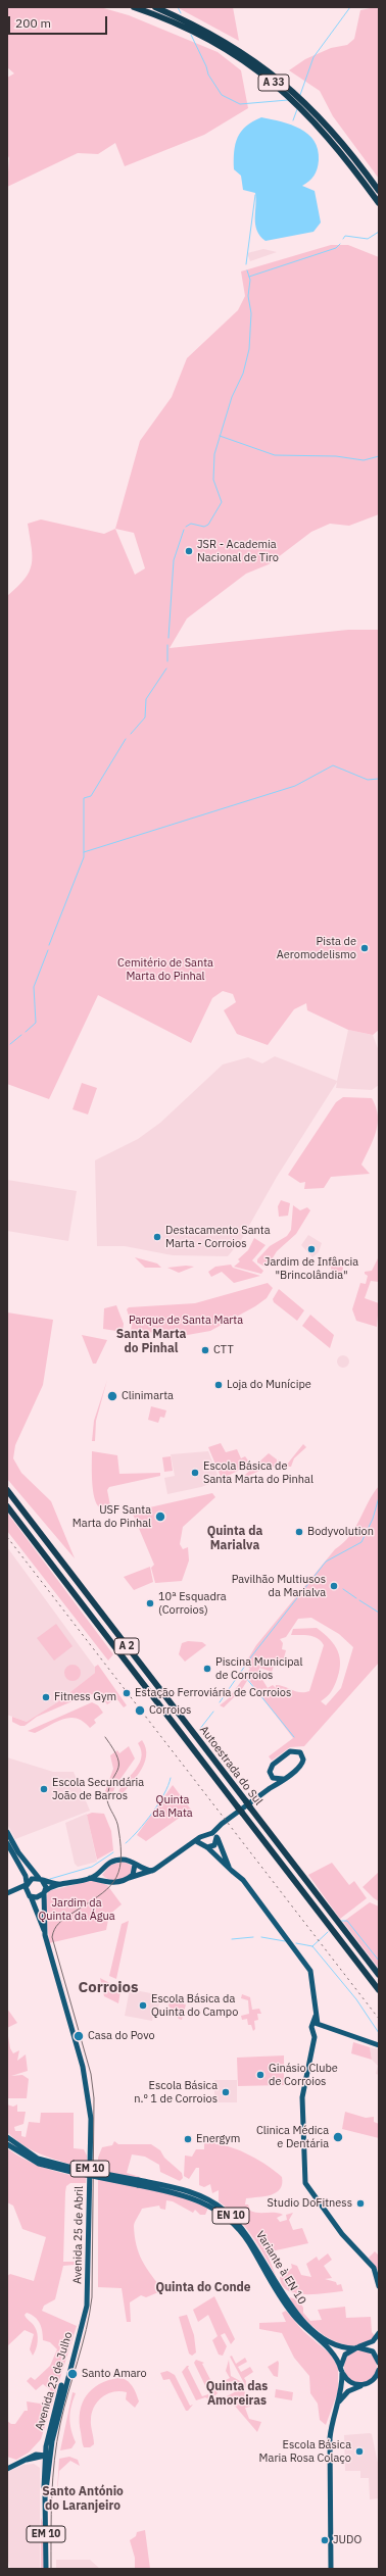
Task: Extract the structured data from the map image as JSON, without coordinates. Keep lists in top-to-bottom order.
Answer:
{
  "streets": {
    "highway": ["A 33", "A 2", "Autoestrada do Sul"],
    "main road": [
      "EM 10",
      "EN 10",
      "Avenida 25 de Abril",
      "Variante à EN 10",
      "Avenida 23 de Julho"
    ]
  },
  "crossings": [
    ["Avenida 25 de Abril", "Avenida 23 de Julho"]
  ],
  "districts": [
    "Santa Marta do Pinhal",
    "Quinta da Marialva",
    "Corroios",
    "Quinta do Conde",
    "Quinta das Amoreiras",
    "Santo António do Laranjeiro"
  ],
  "parks": [
    "Cemitério de Santa Marta do Pinhal",
    "Parque de Santa Marta",
    "Quinta da Mata",
    "Jardim da Quinta da Água"
  ],
  "places": [
    "JSR - Academia Nacional de Tiro",
    "Pista de Aeromodelismo",
    "Destacamento Santa Marta - Corroios",
    "Jardim de Infância \"Brincolândia\"",
    "CTT",
    "Loja do Munícipe",
    "Clinimarta",
    "Escola Básica de Santa Marta do Pinhal",
    "USF Santa Marta do Pinhal",
    "Bodyvolution",
    "Pavilhão Multiusos da Marialva",
    "10ª Esquadra (Corroios)",
    "Piscina Municipal de Corroios",
    "Estação Ferroviária de Corroios",
    "Fitness Gym",
    "Corroios",
    "Escola Secundária João de Barros",
    "Escola Básica da Quinta do Campo",
    "Casa do Povo",
    "Ginásio Clube de Corroios",
    "Escola Básica n.º 1 de Corroios",
    "Clinica Médica e Dentária",
    "Energym",
    "Studio DoFitness",
    "Santo Amaro",
    "Escola Básica Maria Rosa Colaço",
    "JUDO"
  ],
  "scale_bar": "200 m"
}
